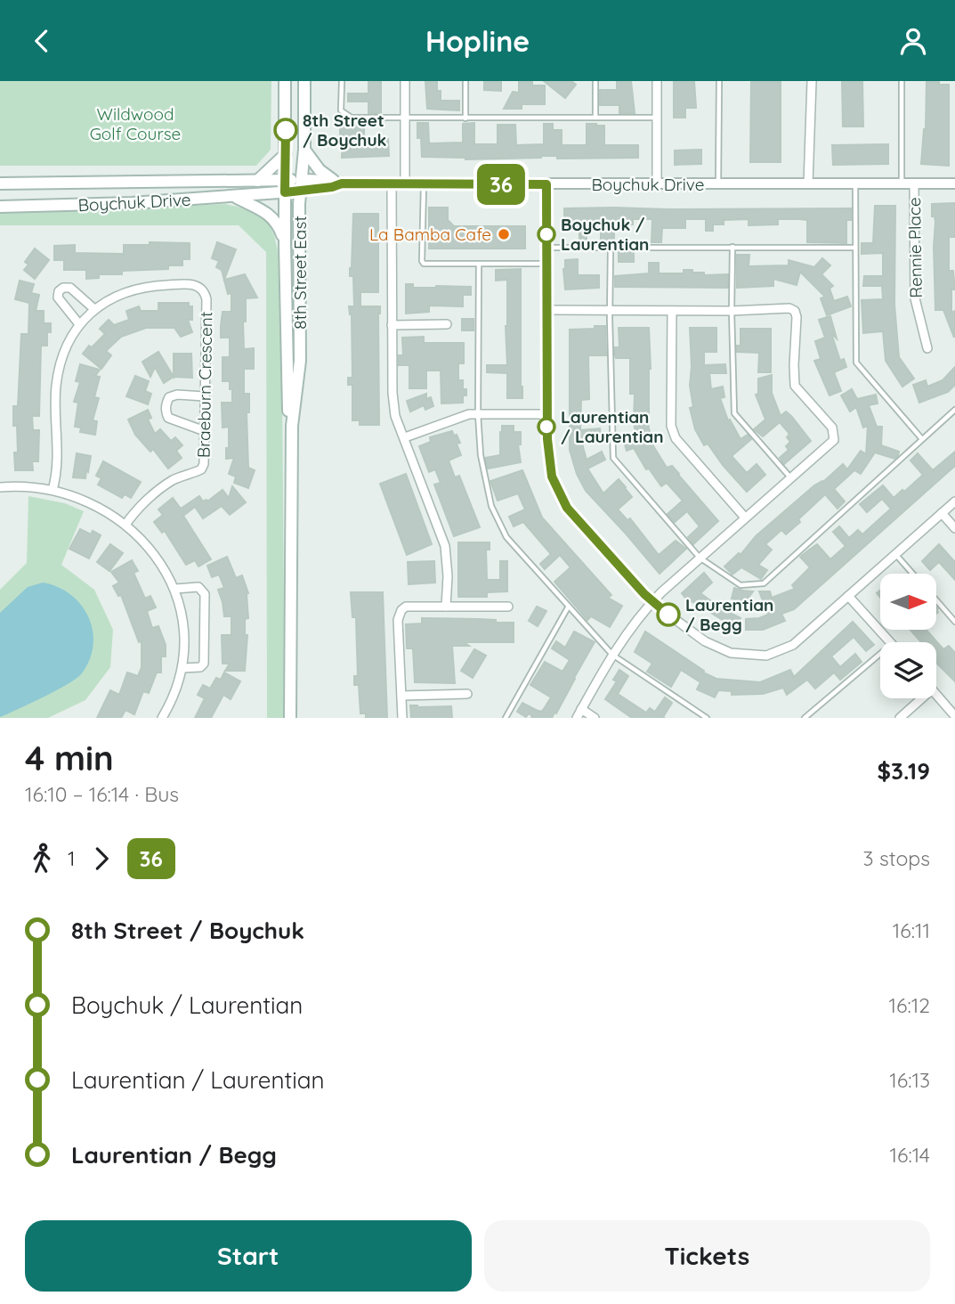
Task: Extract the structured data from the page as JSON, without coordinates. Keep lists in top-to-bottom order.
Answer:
{
  "streets": {
    "main road": ["Boychuk Drive", "8th Street East"],
    "street": ["Rennie Place", "Braeburn Crescent"]
  },
  "crossings": [
    ["Boychuk Drive", "Rennie Place"],
    ["Boychuk Drive", "8th Street East"]
  ],
  "parks": ["Wildwood Golf Course"],
  "places": [
    "8th Street / Boychuk",
    "La Bamba Cafe",
    "Boychuk / Laurentian",
    "Laurentian / Laurentian",
    "Laurentian / Begg"
  ],
  "lines": ["bus line 36"],
  "north": "right",
  "page": {
    "header": "Hopline",
    "on_map": "36",
    "heading": ["4 min", "16:10 – 16:14 · Bus", "$3.19"],
    "legs": ["1", "36", "3 stops"],
    "list": [
      {
        "name": "8th Street / Boychuk",
        "value": "16:11"
      },
      {
        "name": "Boychuk / Laurentian",
        "value": "16:12"
      },
      {
        "name": "Laurentian / Laurentian",
        "value": "16:13"
      },
      {
        "name": "Laurentian / Begg",
        "value": "16:14"
      }
    ],
    "buttons": ["Start", "Tickets"]
  }
}
